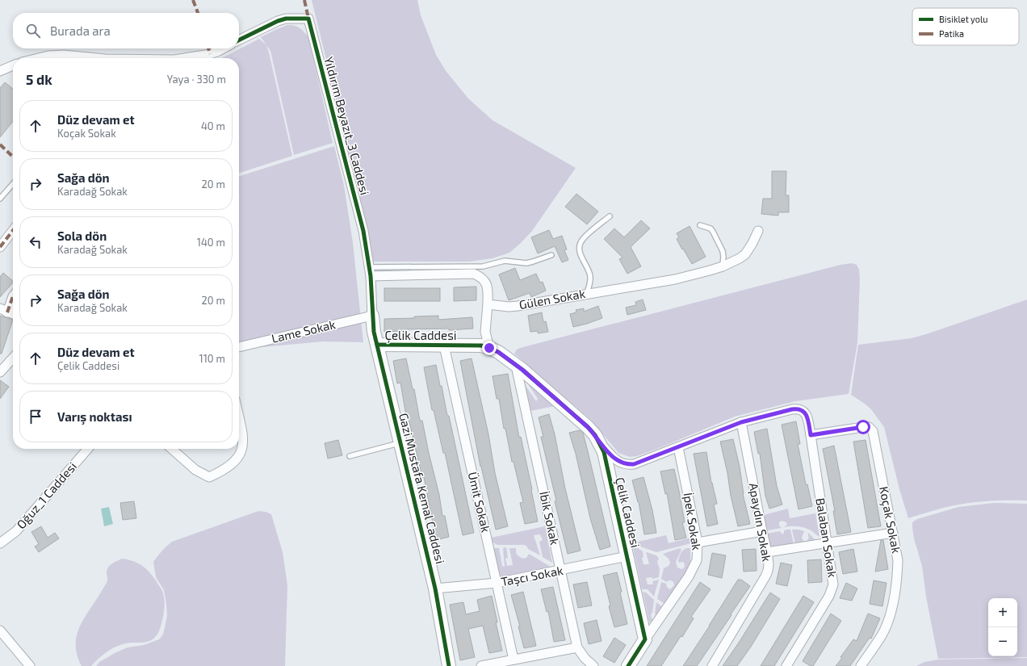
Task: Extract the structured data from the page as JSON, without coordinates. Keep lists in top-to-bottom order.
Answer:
{
  "streets": {
    "street": [
      "Yıldırım Beyazıt_3 Caddesi",
      "Gülen Sokak",
      "Lame Sokak",
      "Çelik Caddesi",
      "Gazi Mustafa Kemal Caddesi",
      "Oğuz_1 Caddesi",
      "Ümit Sokak",
      "İbik Sokak",
      "Koçak Sokak",
      "İpek Sokak",
      "Apaydın Sokak",
      "Balaban Sokak",
      "Taşcı Sokak"
    ]
  },
  "crossings": [
    ["Yıldırım Beyazıt_3 Caddesi", "Lame Sokak"],
    ["Yıldırım Beyazıt_3 Caddesi", "Gazi Mustafa Kemal Caddesi"],
    ["Lame Sokak", "Gazi Mustafa Kemal Caddesi"],
    ["Çelik Caddesi", "Gazi Mustafa Kemal Caddesi"],
    ["Çelik Caddesi", "Ümit Sokak"],
    ["Çelik Caddesi", "İbik Sokak"],
    ["Çelik Caddesi", "İpek Sokak"],
    ["Çelik Caddesi", "Balaban Sokak"],
    ["Çelik Caddesi", "Taşcı Sokak"],
    ["Gazi Mustafa Kemal Caddesi", "Taşcı Sokak"],
    ["Ümit Sokak", "Taşcı Sokak"],
    ["İbik Sokak", "Taşcı Sokak"],
    ["Koçak Sokak", "Balaban Sokak"],
    ["İpek Sokak", "Balaban Sokak"],
    ["Apaydın Sokak", "Balaban Sokak"]
  ],
  "legend": ["Bisiklet yolu", "Patika"],
  "page": {
    "search": "Burada ara",
    "heading": ["5 dk", "Yaya · 330 m"],
    "list": [
      ["Düz devam et", "Koçak Sokak", "40 m"],
      ["Sağa dön", "Karadağ Sokak", "20 m"],
      ["Sola dön", "Karadağ Sokak", "140 m"],
      ["Sağa dön", "Karadağ Sokak", "20 m"],
      ["Düz devam et", "Çelik Caddesi", "110 m"],
      "Varış noktası"
    ],
    "map_buttons": ["+", "−"]
  }
}
